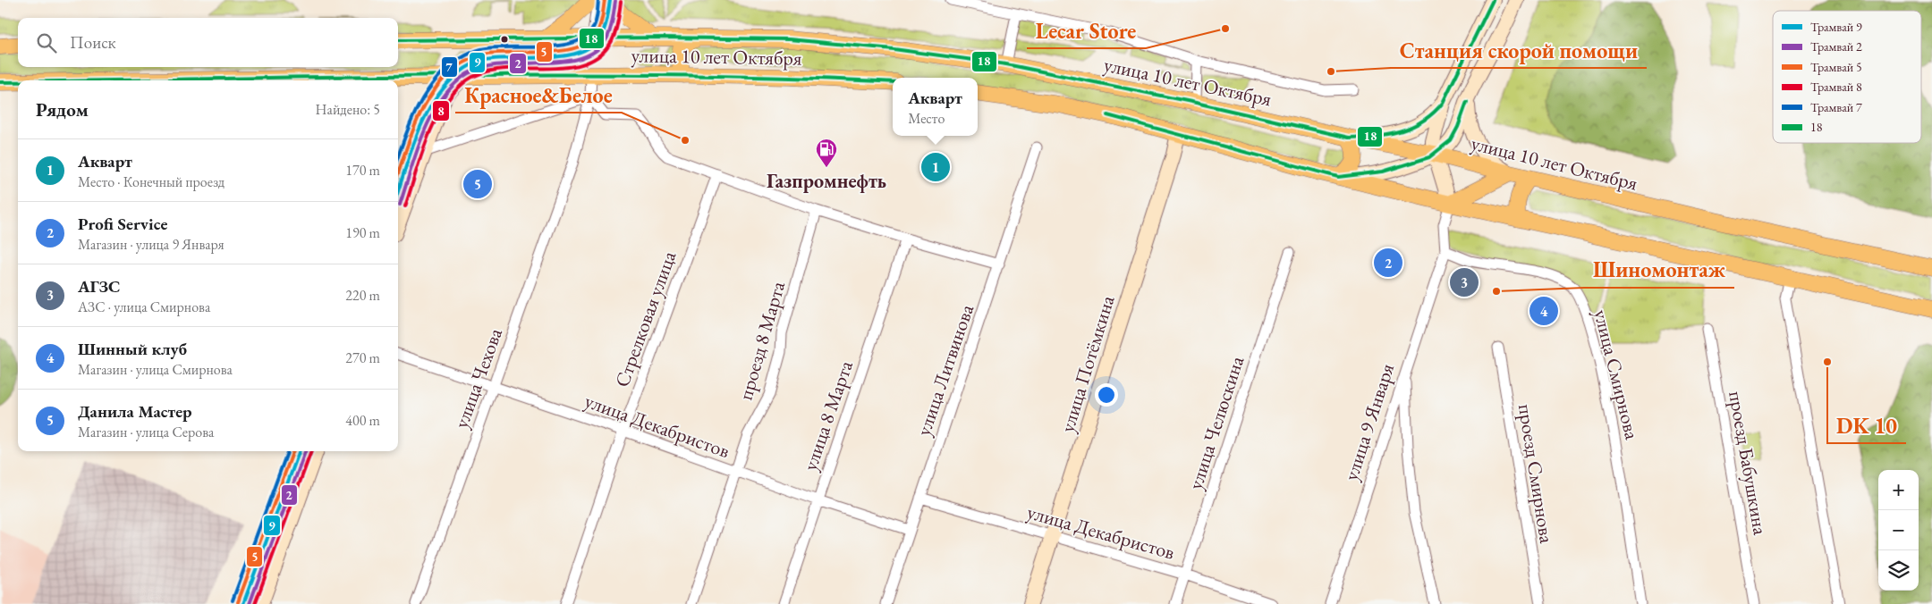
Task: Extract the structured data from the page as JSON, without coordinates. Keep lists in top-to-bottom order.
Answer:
{
  "streets": {
    "main road": ["улица 10 лет Октября"],
    "street": [
      "Стрелковая улица",
      "проезд 8 Марта",
      "улица Потёмкина",
      "улица Литвинова",
      "улица Смирнова",
      "улица Чехова",
      "улица 8 Марта",
      "улица 9 Января",
      "улица Челюскина",
      "улица Декабристов",
      "проезд Бабушкина",
      "проезд Смирнова"
    ]
  },
  "crossings": [
    ["улица 10 лет Октября", "улица Чехова"],
    ["Стрелковая улица", "улица Декабристов"],
    ["проезд 8 Марта", "улица Декабристов"],
    ["улица Потёмкина", "улица Декабристов"],
    ["улица Литвинова", "улица Декабристов"],
    ["улица Смирнова", "улица 9 Января"],
    ["улица Чехова", "улица Декабристов"],
    ["улица 8 Марта", "улица Декабристов"],
    ["улица Челюскина", "улица Декабристов"]
  ],
  "places": {
    "other": [
      "Lecar Store",
      "Станция скорой помощи",
      "Красное&Белое",
      "Шиномонтаж",
      "DK 10"
    ],
    "fuel station": ["Газпромнефть"]
  },
  "lines": [
    "tram line 9",
    "tram line 5",
    "tram line 7",
    "transit line 18",
    "tram line 2",
    "tram line 8"
  ],
  "legend": [
    "Трамвай 9",
    "Трамвай 2",
    "Трамвай 5",
    "Трамвай 8",
    "Трамвай 7",
    "18"
  ],
  "page": {
    "search": "Поиск",
    "popup": ["Акварт", "Место"],
    "heading": ["Рядом", "Найдено: 5"],
    "list": [
      {
        "mark": "1",
        "name": "Акварт",
        "note": "Место · Конечный проезд",
        "value": "170 m"
      },
      {
        "mark": "2",
        "name": "Profi Service",
        "note": "Магазин · улица 9 Января",
        "value": "190 m"
      },
      {
        "mark": "3",
        "name": "АГЗС",
        "note": "АЗС · улица Смирнова",
        "value": "220 m"
      },
      {
        "mark": "4",
        "name": "Шинный клуб",
        "note": "Магазин · улица Смирнова",
        "value": "270 m"
      },
      {
        "mark": "5",
        "name": "Данила Мастер",
        "note": "Магазин · улица Серова",
        "value": "400 m"
      }
    ],
    "pins": [
      "1",
      "5",
      "2",
      "3",
      "4"
    ],
    "map_buttons": ["+", "−"]
  }
}
